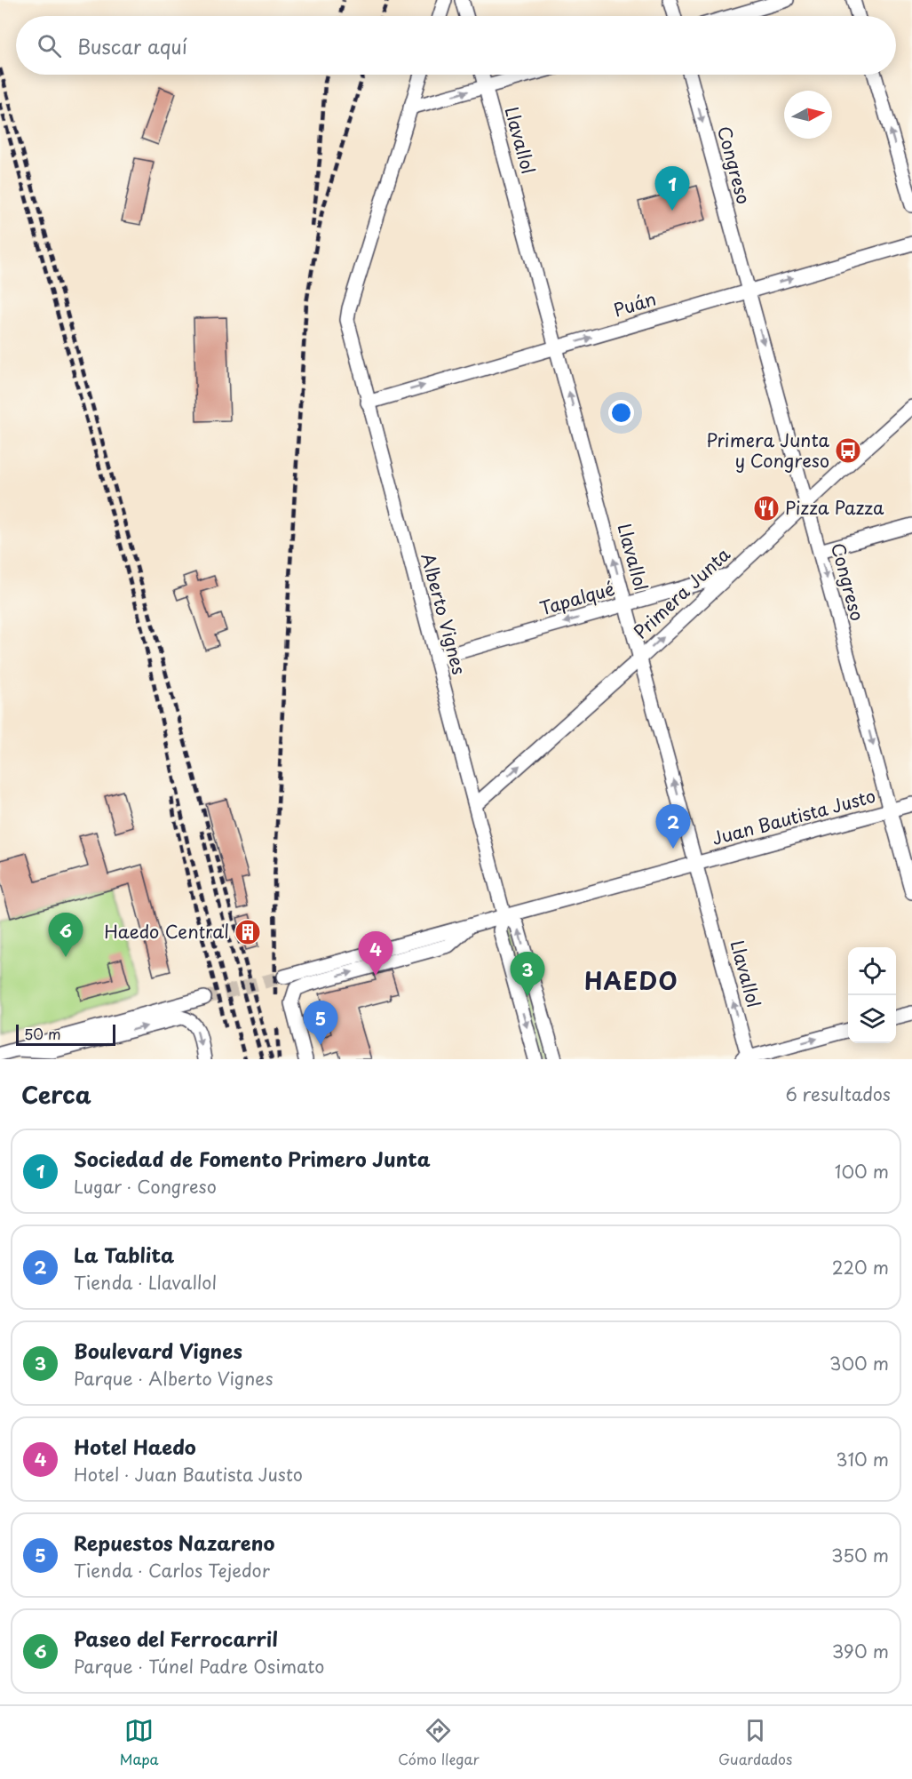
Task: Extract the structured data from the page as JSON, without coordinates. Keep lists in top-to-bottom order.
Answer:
{
  "streets": {
    "street": [
      "Llavallol",
      "Congreso",
      "Puán",
      "Primera Junta",
      "Tapalqué",
      "Alberto Vignes",
      "Juan Bautista Justo"
    ]
  },
  "crossings": [
    ["Llavallol", "Puán"],
    ["Llavallol", "Primera Junta"],
    ["Llavallol", "Tapalqué"],
    ["Llavallol", "Juan Bautista Justo"],
    ["Congreso", "Puán"],
    ["Congreso", "Primera Junta"],
    ["Congreso", "Juan Bautista Justo"],
    ["Puán", "Alberto Vignes"],
    ["Primera Junta", "Tapalqué"],
    ["Primera Junta", "Alberto Vignes"],
    ["Tapalqué", "Alberto Vignes"],
    ["Alberto Vignes", "Juan Bautista Justo"]
  ],
  "one_way": [
    "Llavallol",
    "Congreso",
    "Puán",
    "Primera Junta",
    "Tapalqué"
  ],
  "districts": ["HAEDO"],
  "places": {
    "bus stop": ["Primera Junta y Congreso"],
    "restaurant": ["Pizza Pazza"],
    "building": ["Haedo Central"]
  },
  "scale_bar": "50 m",
  "north": "right",
  "page": {
    "search": "Buscar aquí",
    "pins": [
      "1",
      "2",
      "6",
      "4",
      "3",
      "5"
    ],
    "scale": "50 m",
    "heading": ["Cerca", "6 resultados"],
    "list": [
      {
        "mark": "1",
        "name": "Sociedad de Fomento Primero Junta",
        "note": "Lugar · Congreso",
        "value": "100 m"
      },
      {
        "mark": "2",
        "name": "La Tablita",
        "note": "Tienda · Llavallol",
        "value": "220 m"
      },
      {
        "mark": "3",
        "name": "Boulevard Vignes",
        "note": "Parque · Alberto Vignes",
        "value": "300 m"
      },
      {
        "mark": "4",
        "name": "Hotel Haedo",
        "note": "Hotel · Juan Bautista Justo",
        "value": "310 m"
      },
      {
        "mark": "5",
        "name": "Repuestos Nazareno",
        "note": "Tienda · Carlos Tejedor",
        "value": "350 m"
      },
      {
        "mark": "6",
        "name": "Paseo del Ferrocarril",
        "note": "Parque · Túnel Padre Osimato",
        "value": "390 m"
      }
    ],
    "nav": ["Mapa", "Cómo llegar", "Guardados"]
  }
}
